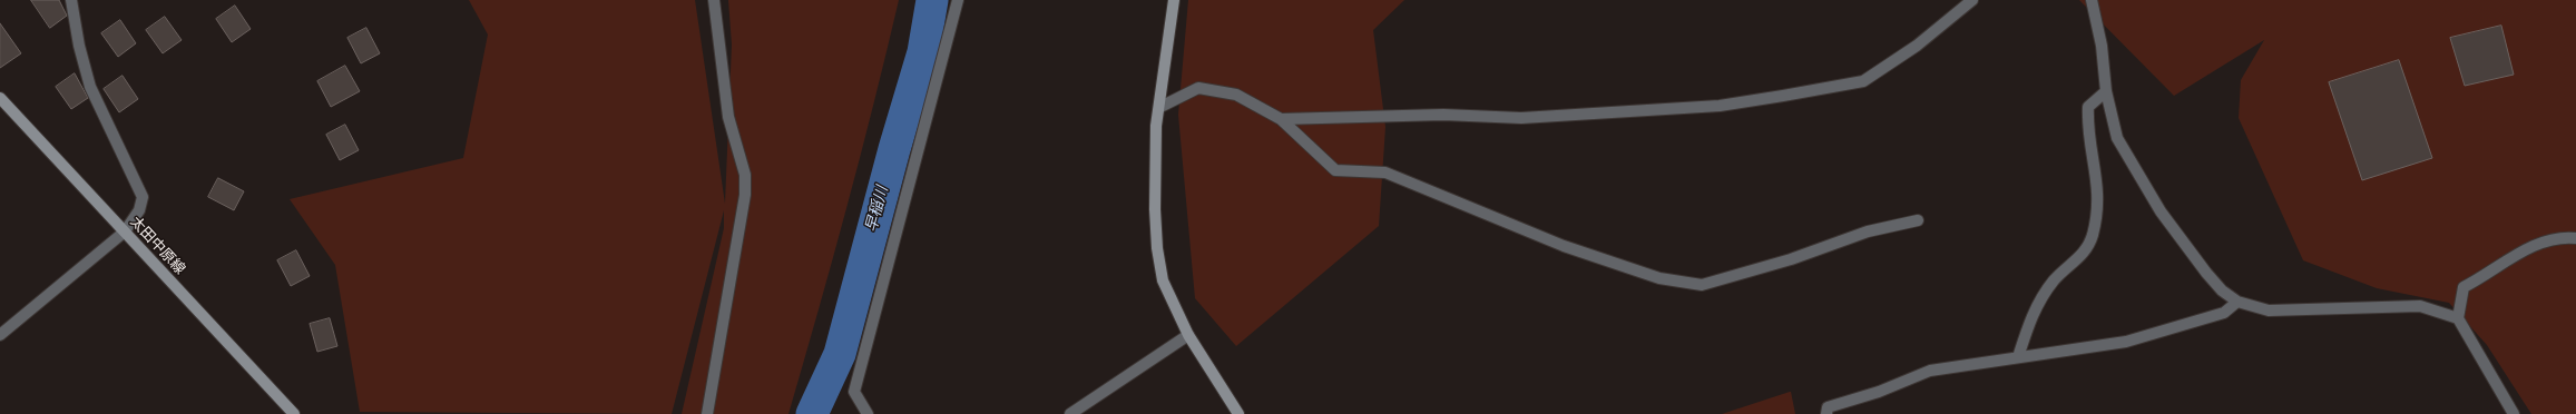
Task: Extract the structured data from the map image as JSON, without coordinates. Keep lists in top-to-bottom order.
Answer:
{
  "streets": {
    "street": ["太田中原線"]
  },
  "water": ["早稲川"]
}
